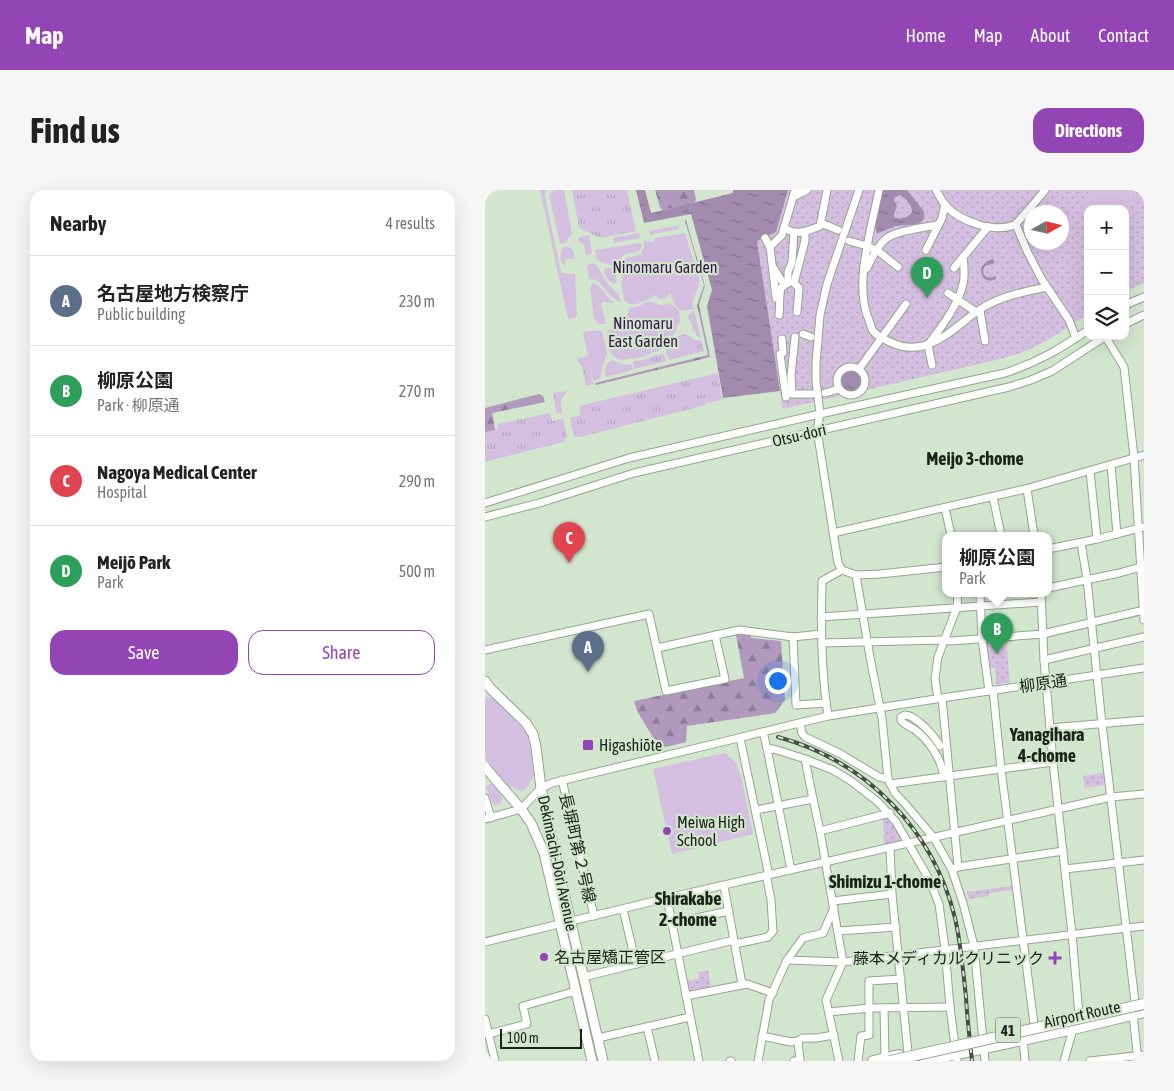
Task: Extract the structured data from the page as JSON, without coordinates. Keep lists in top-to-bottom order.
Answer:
{
  "streets": {
    "highway": ["Airport Route", "41"],
    "main road": ["Dekimachi-Dōri Avenue"],
    "street": ["Otsu-dori", "柳原通", "長塀町第２号線"]
  },
  "crossings": [
    ["柳原通", "長塀町第２号線"],
    ["柳原通", "Dekimachi-Dōri Avenue"]
  ],
  "districts": [
    "Meijo 3-chome",
    "Yanagihara 4-chome",
    "Shimizu 1-chome",
    "Shirakabe 2-chome"
  ],
  "parks": ["Ninomaru Garden", "Ninomaru East Garden"],
  "places": {
    "transit": ["Higashiōte"],
    "other": ["Meiwa High School", "名古屋矯正管区"],
    "health": ["藤本メディカルクリニック"]
  },
  "scale_bar": "100 m",
  "north": "right",
  "page": {
    "header": "Map",
    "nav": [
      "Home",
      "Map",
      "About",
      "Contact"
    ],
    "buttons": [
      "Directions",
      ["Save", "Share"]
    ],
    "title": "Find us",
    "heading": ["Nearby", "4 results"],
    "map_buttons": ["+", "−"],
    "list": [
      {
        "mark": "A",
        "name": "名古屋地方検察庁",
        "note": "Public building",
        "value": "230 m"
      },
      {
        "mark": "B",
        "name": "柳原公園",
        "note": "Park · 柳原通",
        "value": "270 m"
      },
      {
        "mark": "C",
        "name": "Nagoya Medical Center",
        "note": "Hospital",
        "value": "290 m"
      },
      {
        "mark": "D",
        "name": "Meijō Park",
        "note": "Park",
        "value": "500 m"
      }
    ],
    "pins": [
      "D",
      "C",
      "B",
      "A"
    ],
    "popup": ["柳原公園", "Park"],
    "scale": "100 m"
  }
}
